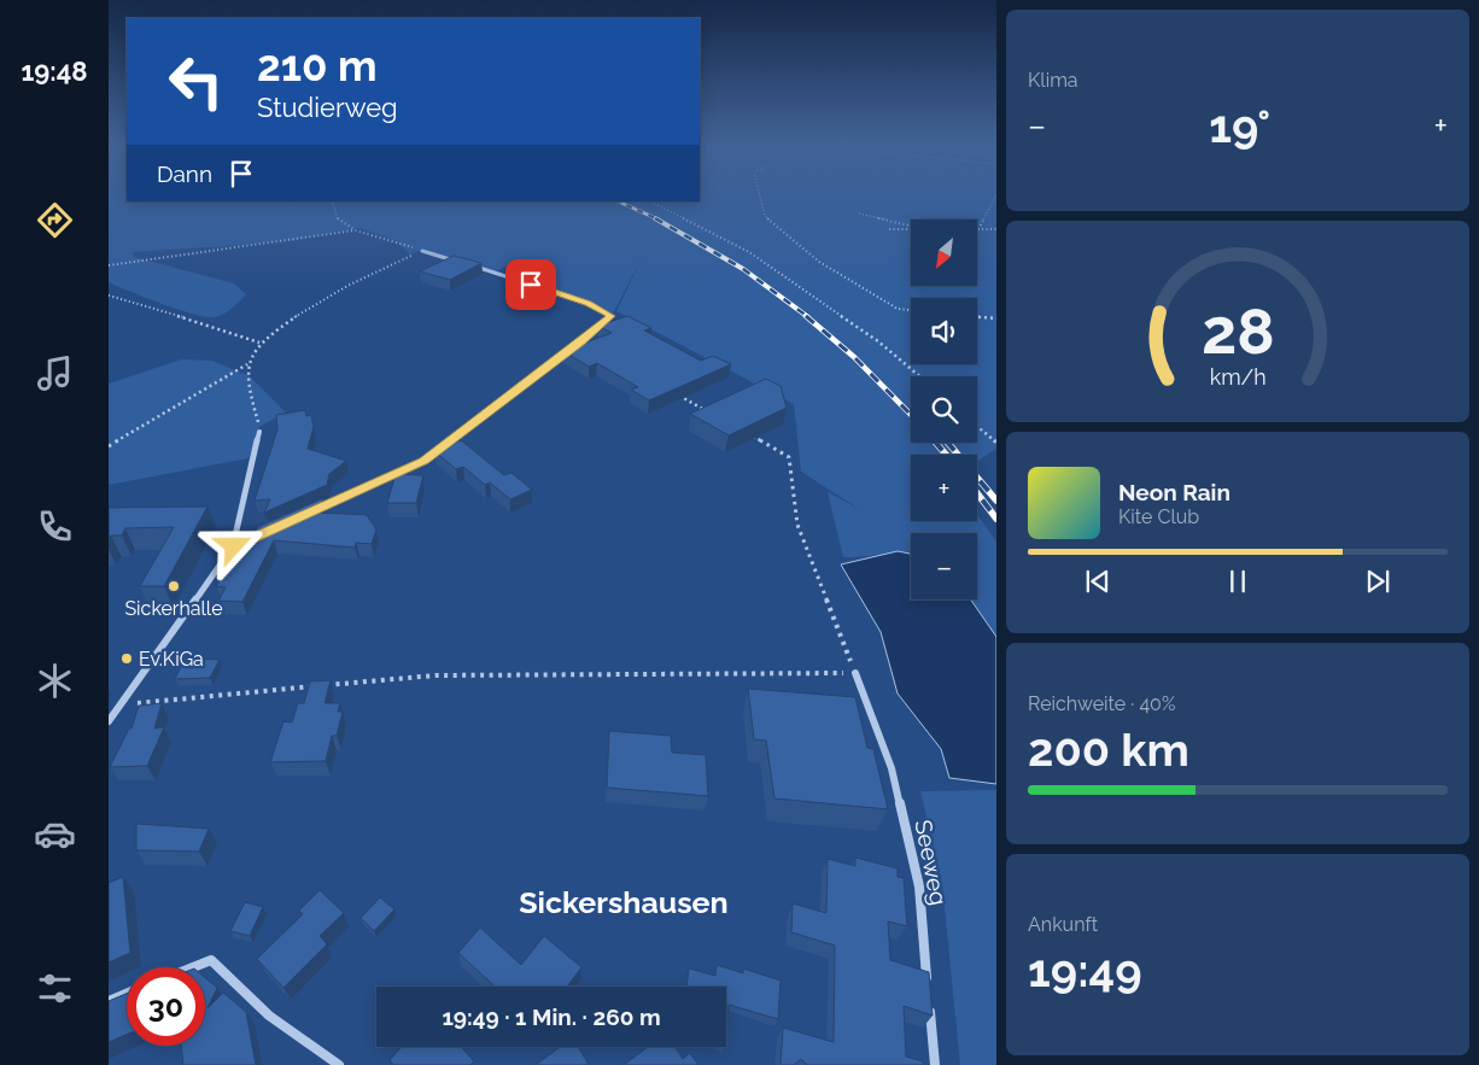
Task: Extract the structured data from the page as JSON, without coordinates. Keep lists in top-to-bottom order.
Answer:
{
  "streets": {
    "street": ["Seeweg"]
  },
  "districts": ["Sickershausen"],
  "places": ["Sickerhalle", "Ev.KiGa"],
  "north": "bottom left",
  "page": {
    "tabs": "19:48",
    "tile": [
      "Klima",
      ["Reichweite · 40%", "200 km"],
      ["Ankunft", "19:49"]
    ],
    "turn": ["210 m", "Studierweg"],
    "heat": ["−", "19°", "+"],
    "then": "Dann",
    "map_buttons": ["+", "−"],
    "song": ["Neon Rain", "Kite Club"],
    "limit": "30",
    "trip": "19:49 · 1 Min. · 260 m",
    "gauge": ["28", "km/h"]
  }
}
